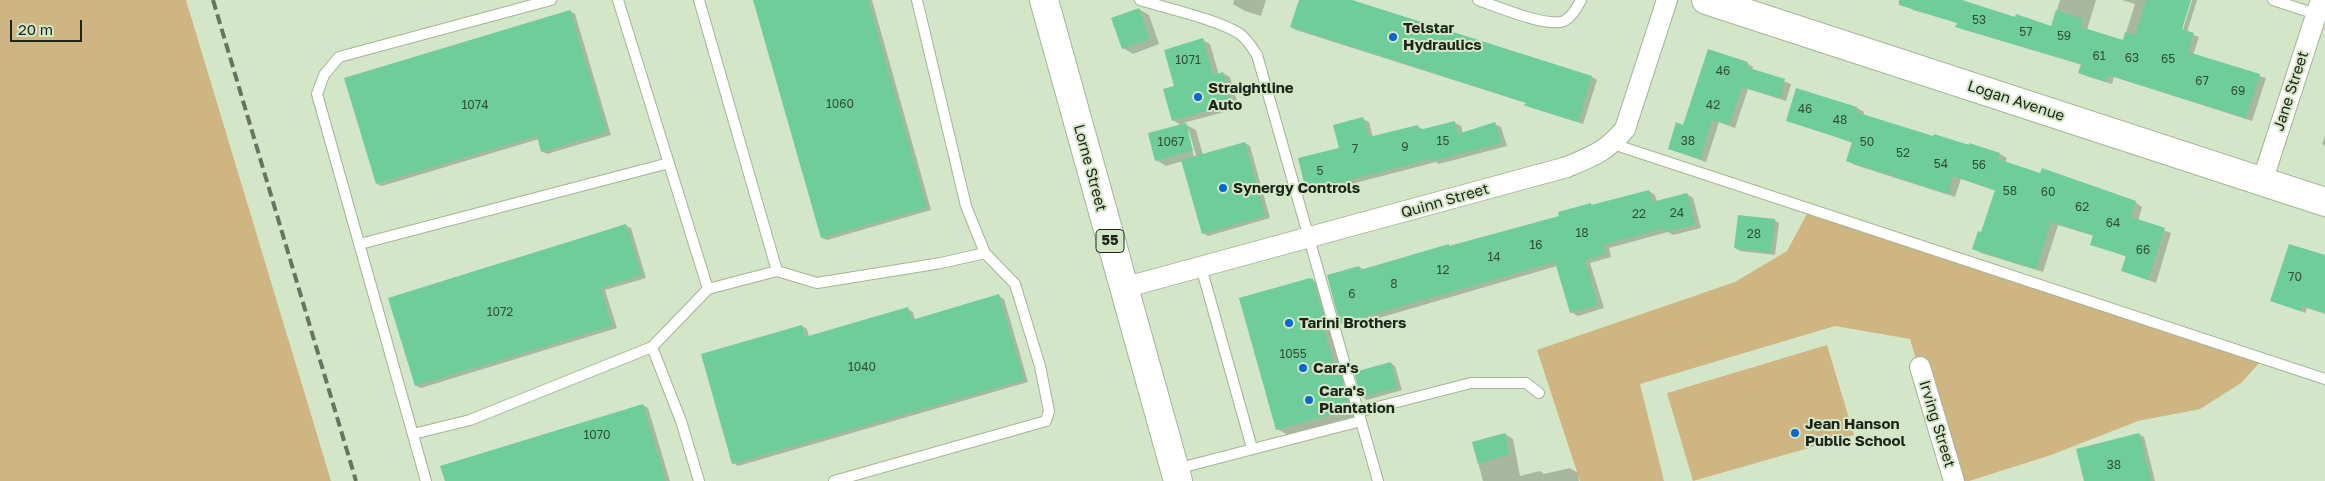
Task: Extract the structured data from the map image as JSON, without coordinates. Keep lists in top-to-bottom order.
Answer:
{
  "streets": {
    "street": [
      "Jane Street",
      "Logan Avenue",
      "Lorne Street",
      "Quinn Street",
      "55",
      "Irving Street"
    ]
  },
  "crossings": [
    ["Jane Street", "Logan Avenue"],
    ["Lorne Street", "Quinn Street"]
  ],
  "places": [
    "Telstar Hydraulics",
    "Straightline Auto",
    "Synergy Controls",
    "Tarini Brothers",
    "Cara's",
    "Cara's Plantation",
    "Jean Hanson Public School"
  ],
  "house_numbers": [
    "53",
    "57",
    "59",
    "61",
    "63",
    "65",
    "1071",
    "46",
    "67",
    "69",
    "1060",
    "1074",
    "42",
    "46",
    "48",
    "15",
    "38",
    "1067",
    "50",
    "9",
    "7",
    "52",
    "54",
    "56",
    "5",
    "58",
    "60",
    "62",
    "24",
    "22",
    "64",
    "18",
    "28",
    "16",
    "66",
    "14",
    "12",
    "70",
    "8",
    "6",
    "1072",
    "1055",
    "1040",
    "1070",
    "38"
  ],
  "scale_bar": "20 m"
}
